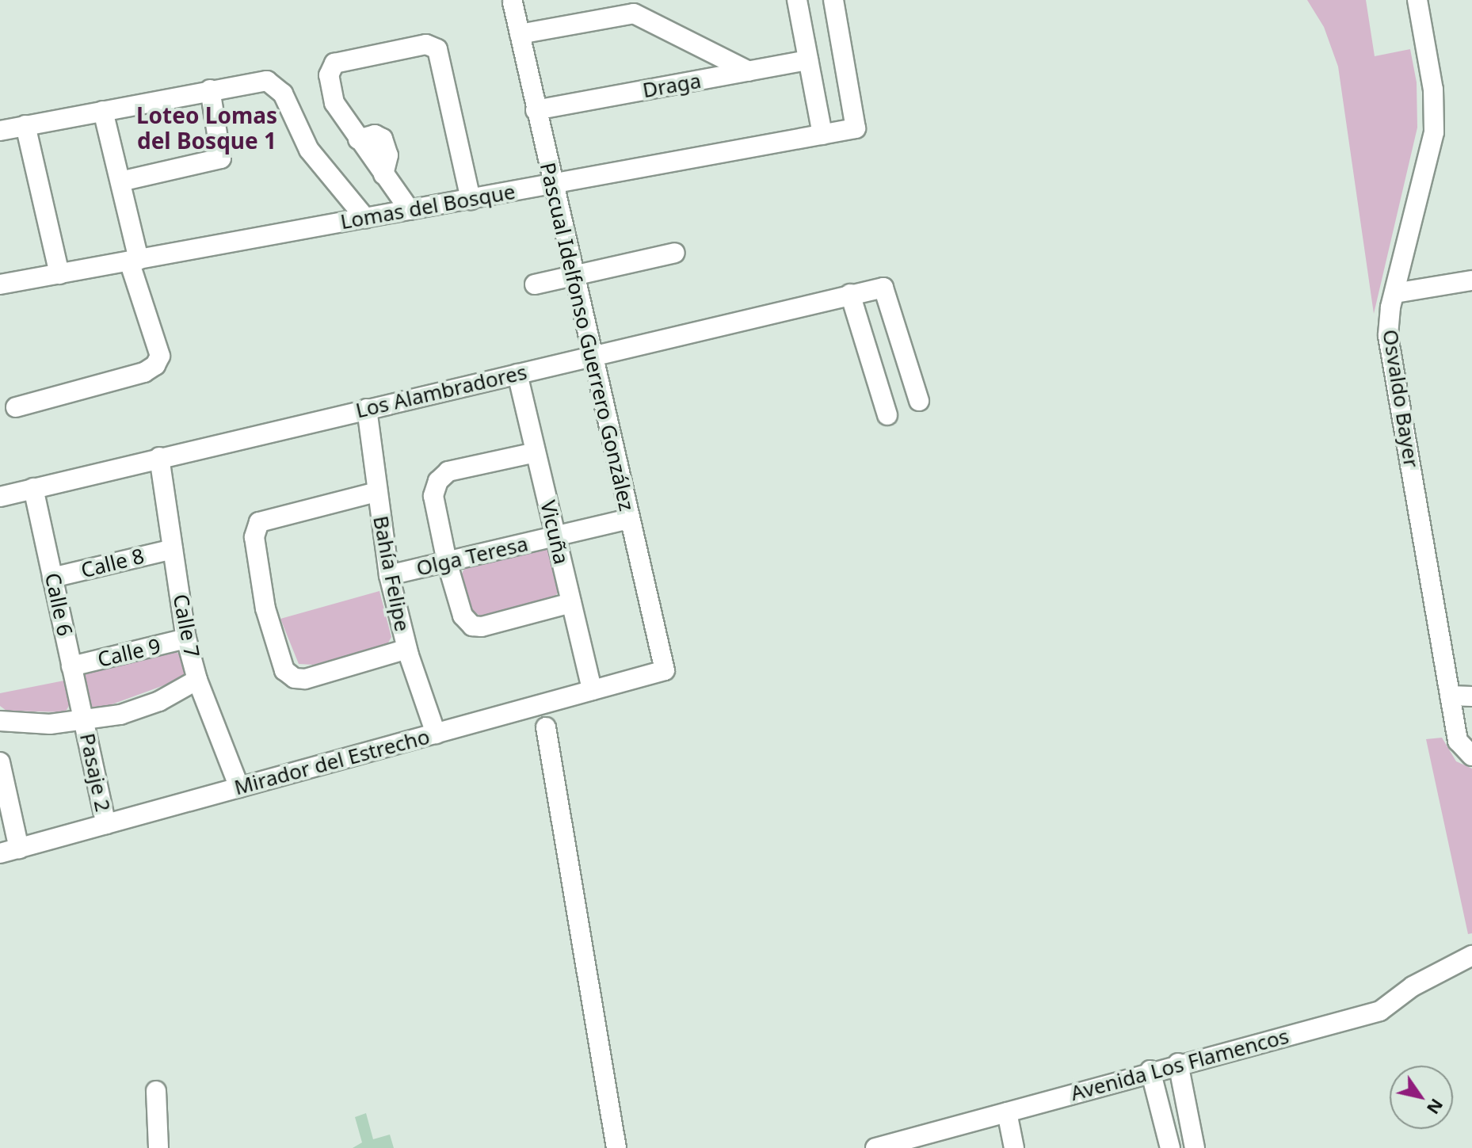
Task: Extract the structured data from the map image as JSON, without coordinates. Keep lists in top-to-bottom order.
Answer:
{
  "streets": {
    "street": [
      "Draga",
      "Lomas del Bosque",
      "Pascual Idelfonso Guerrero González",
      "Los Alambradores",
      "Osvaldo Bayer",
      "Vicuña",
      "Olga Teresa",
      "Calle 8",
      "Bahía Felipe",
      "Calle 6",
      "Calle 7",
      "Calle 9",
      "Mirador del Estrecho",
      "Pasaje 2",
      "Avenida Los Flamencos"
    ]
  },
  "crossings": [
    ["Draga", "Pascual Idelfonso Guerrero González"],
    ["Lomas del Bosque", "Pascual Idelfonso Guerrero González"],
    ["Pascual Idelfonso Guerrero González", "Los Alambradores"],
    ["Pascual Idelfonso Guerrero González", "Olga Teresa"],
    ["Pascual Idelfonso Guerrero González", "Mirador del Estrecho"],
    ["Los Alambradores", "Vicuña"],
    ["Los Alambradores", "Bahía Felipe"],
    ["Los Alambradores", "Calle 6"],
    ["Los Alambradores", "Calle 7"],
    ["Vicuña", "Olga Teresa"],
    ["Vicuña", "Mirador del Estrecho"],
    ["Olga Teresa", "Bahía Felipe"],
    ["Calle 8", "Calle 6"],
    ["Calle 8", "Calle 7"],
    ["Bahía Felipe", "Mirador del Estrecho"],
    ["Calle 6", "Calle 9"],
    ["Calle 6", "Pasaje 2"],
    ["Calle 7", "Calle 9"],
    ["Calle 7", "Mirador del Estrecho"],
    ["Mirador del Estrecho", "Pasaje 2"]
  ],
  "districts": ["Loteo Lomas del Bosque 1"],
  "north": "bottom right"
}
